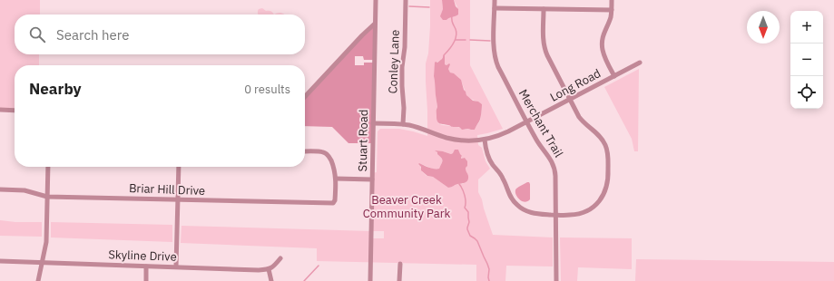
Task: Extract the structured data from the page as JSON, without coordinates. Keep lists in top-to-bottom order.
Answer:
{
  "streets": {
    "street": [
      "Conley Lane",
      "Long Road",
      "Merchant Trail",
      "Stuart Road",
      "Briar Hill Drive",
      "Skyline Drive"
    ]
  },
  "crossings": [
    ["Conley Lane", "Long Road"],
    ["Long Road", "Merchant Trail"],
    ["Long Road", "Stuart Road"]
  ],
  "parks": ["Beaver Creek Community Park"],
  "north": "bottom",
  "page": {
    "map_buttons": ["+", "−"],
    "search": "Search here",
    "heading": ["Nearby", "0 results"]
  }
}
